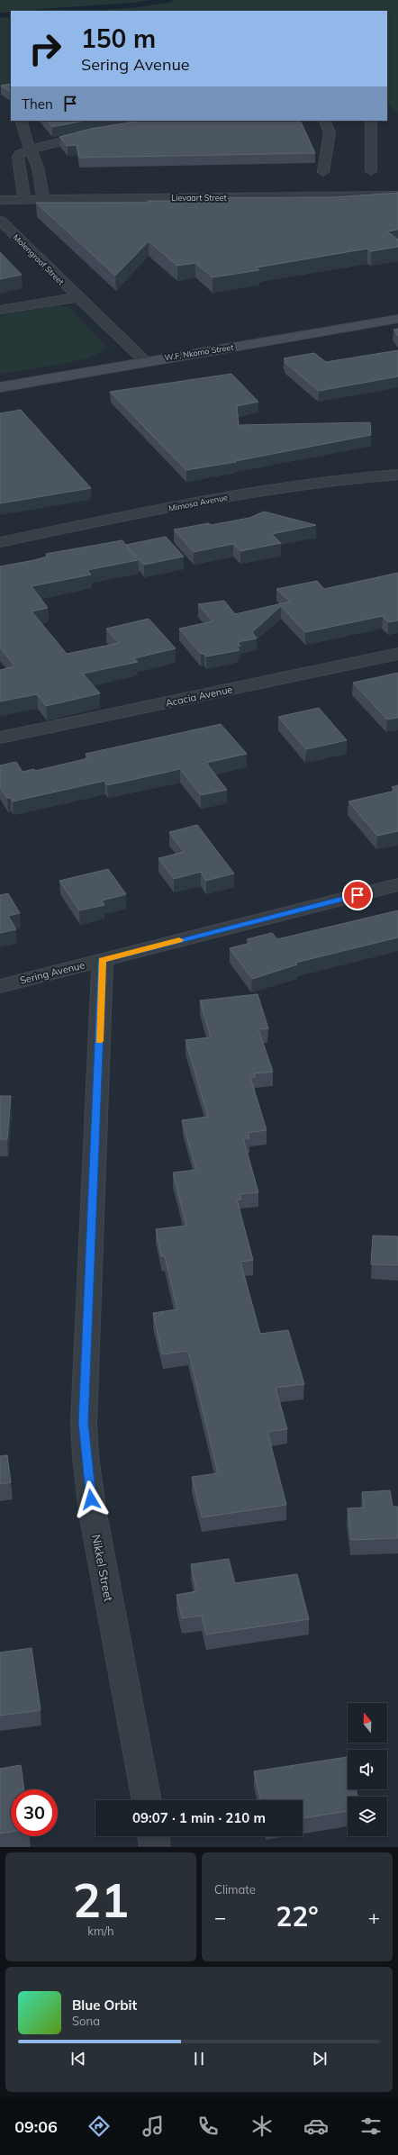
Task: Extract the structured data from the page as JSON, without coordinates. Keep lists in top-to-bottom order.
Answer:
{
  "streets": {
    "main road": ["W.F. Nkomo Street"],
    "street": [
      "Lievaart Street",
      "Molengraaf Street",
      "Mimosa Avenue",
      "Acacia Avenue",
      "Sering Avenue",
      "Nikkel Street"
    ]
  },
  "crossings": [
    ["Molengraaf Street", "W.F. Nkomo Street"],
    ["Sering Avenue", "Nikkel Street"]
  ],
  "north": "top",
  "page": {
    "turn": ["150 m", "Sering Avenue"],
    "then": "Then",
    "limit": "30",
    "trip": "09:07 · 1 min · 210 m",
    "tile": [
      ["21", "km/h"],
      "Climate"
    ],
    "heat": ["−", "22°", "+"],
    "song": ["Blue Orbit", "Sona"],
    "tabs": "09:06"
  }
}
